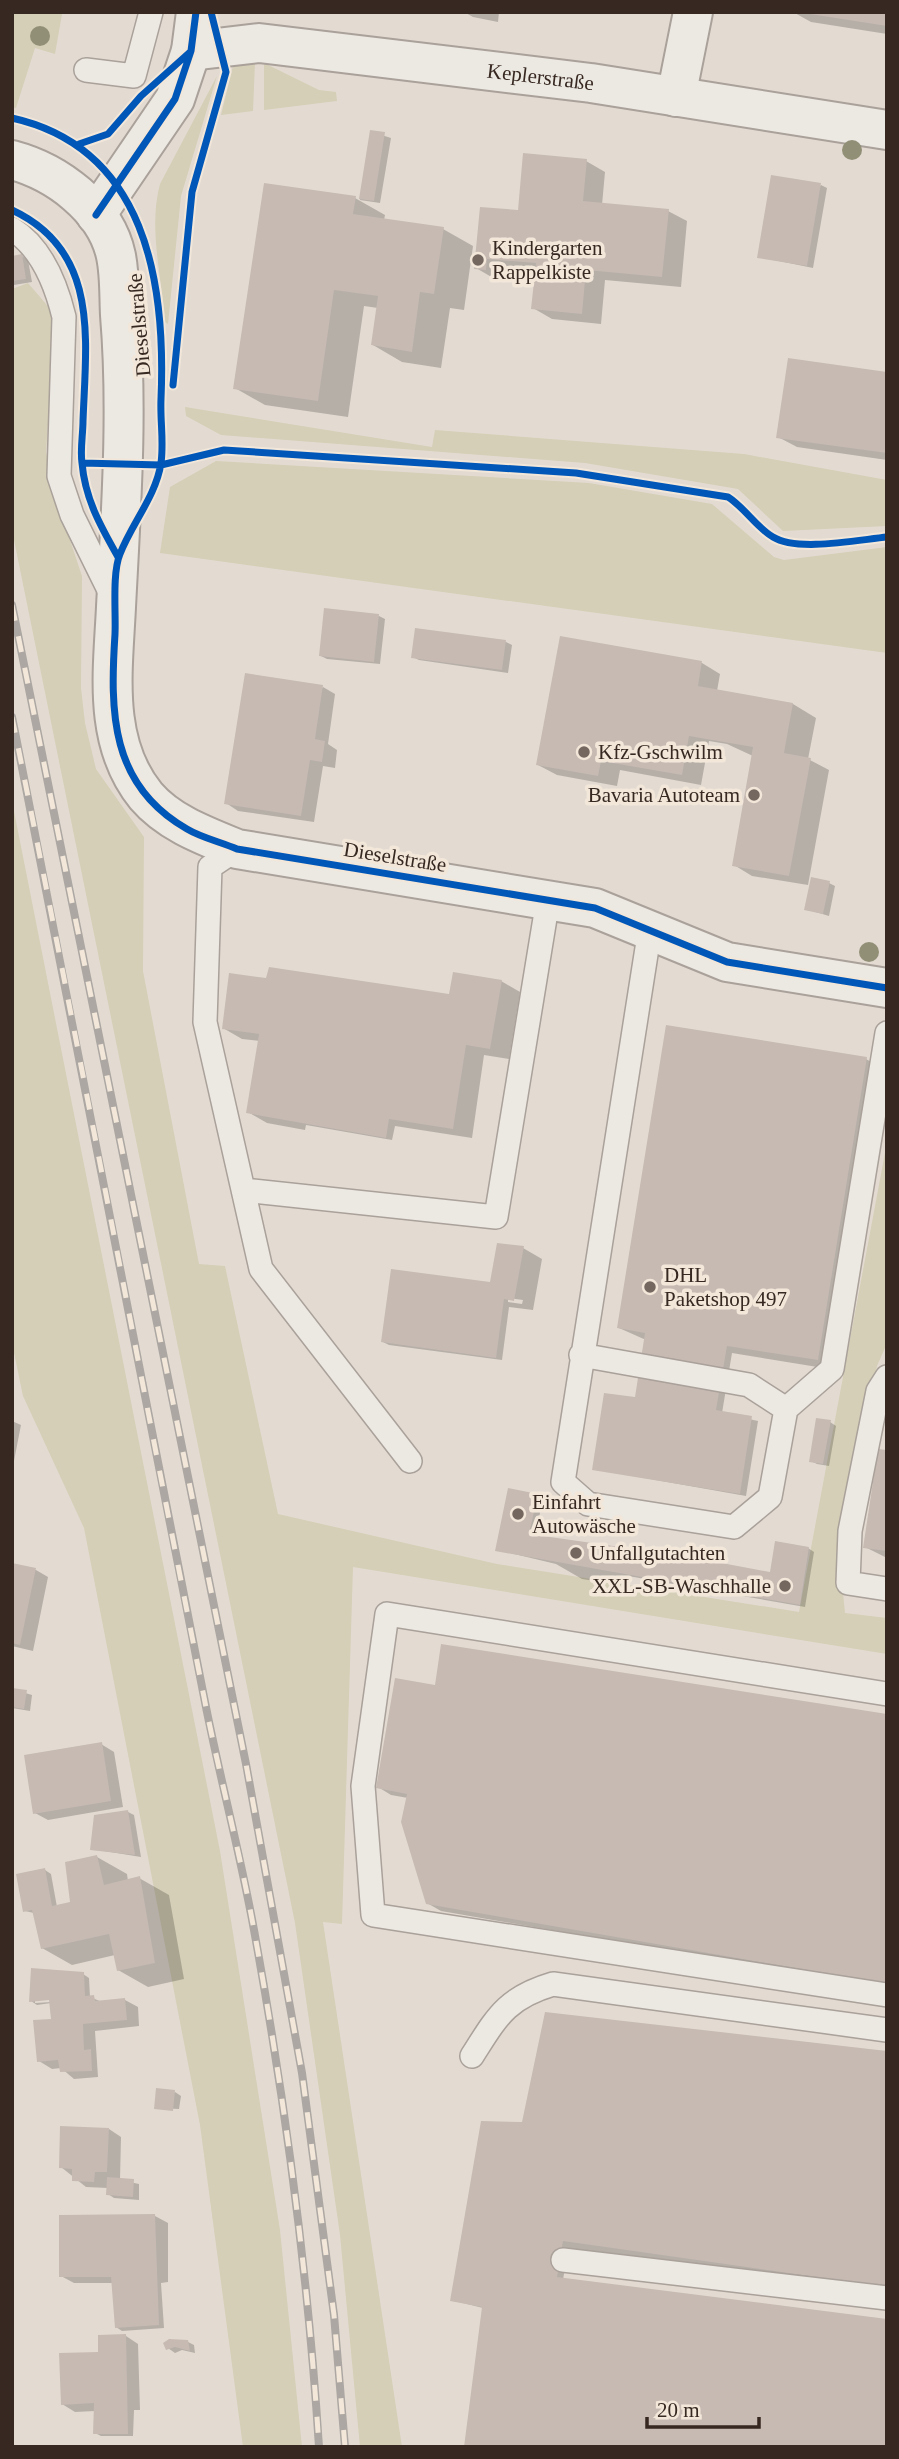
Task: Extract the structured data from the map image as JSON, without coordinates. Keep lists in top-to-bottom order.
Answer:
{
  "streets": {
    "street": ["Keplerstraße", "Dieselstraße"]
  },
  "places": [
    "Kindergarten Rappelkiste",
    "Kfz-Gschwilm",
    "Bavaria Autoteam",
    "DHL Paketshop 497",
    "Einfahrt Autowäsche",
    "Unfallgutachten",
    "XXL-SB-Waschhalle"
  ],
  "scale_bar": "20 m"
}
